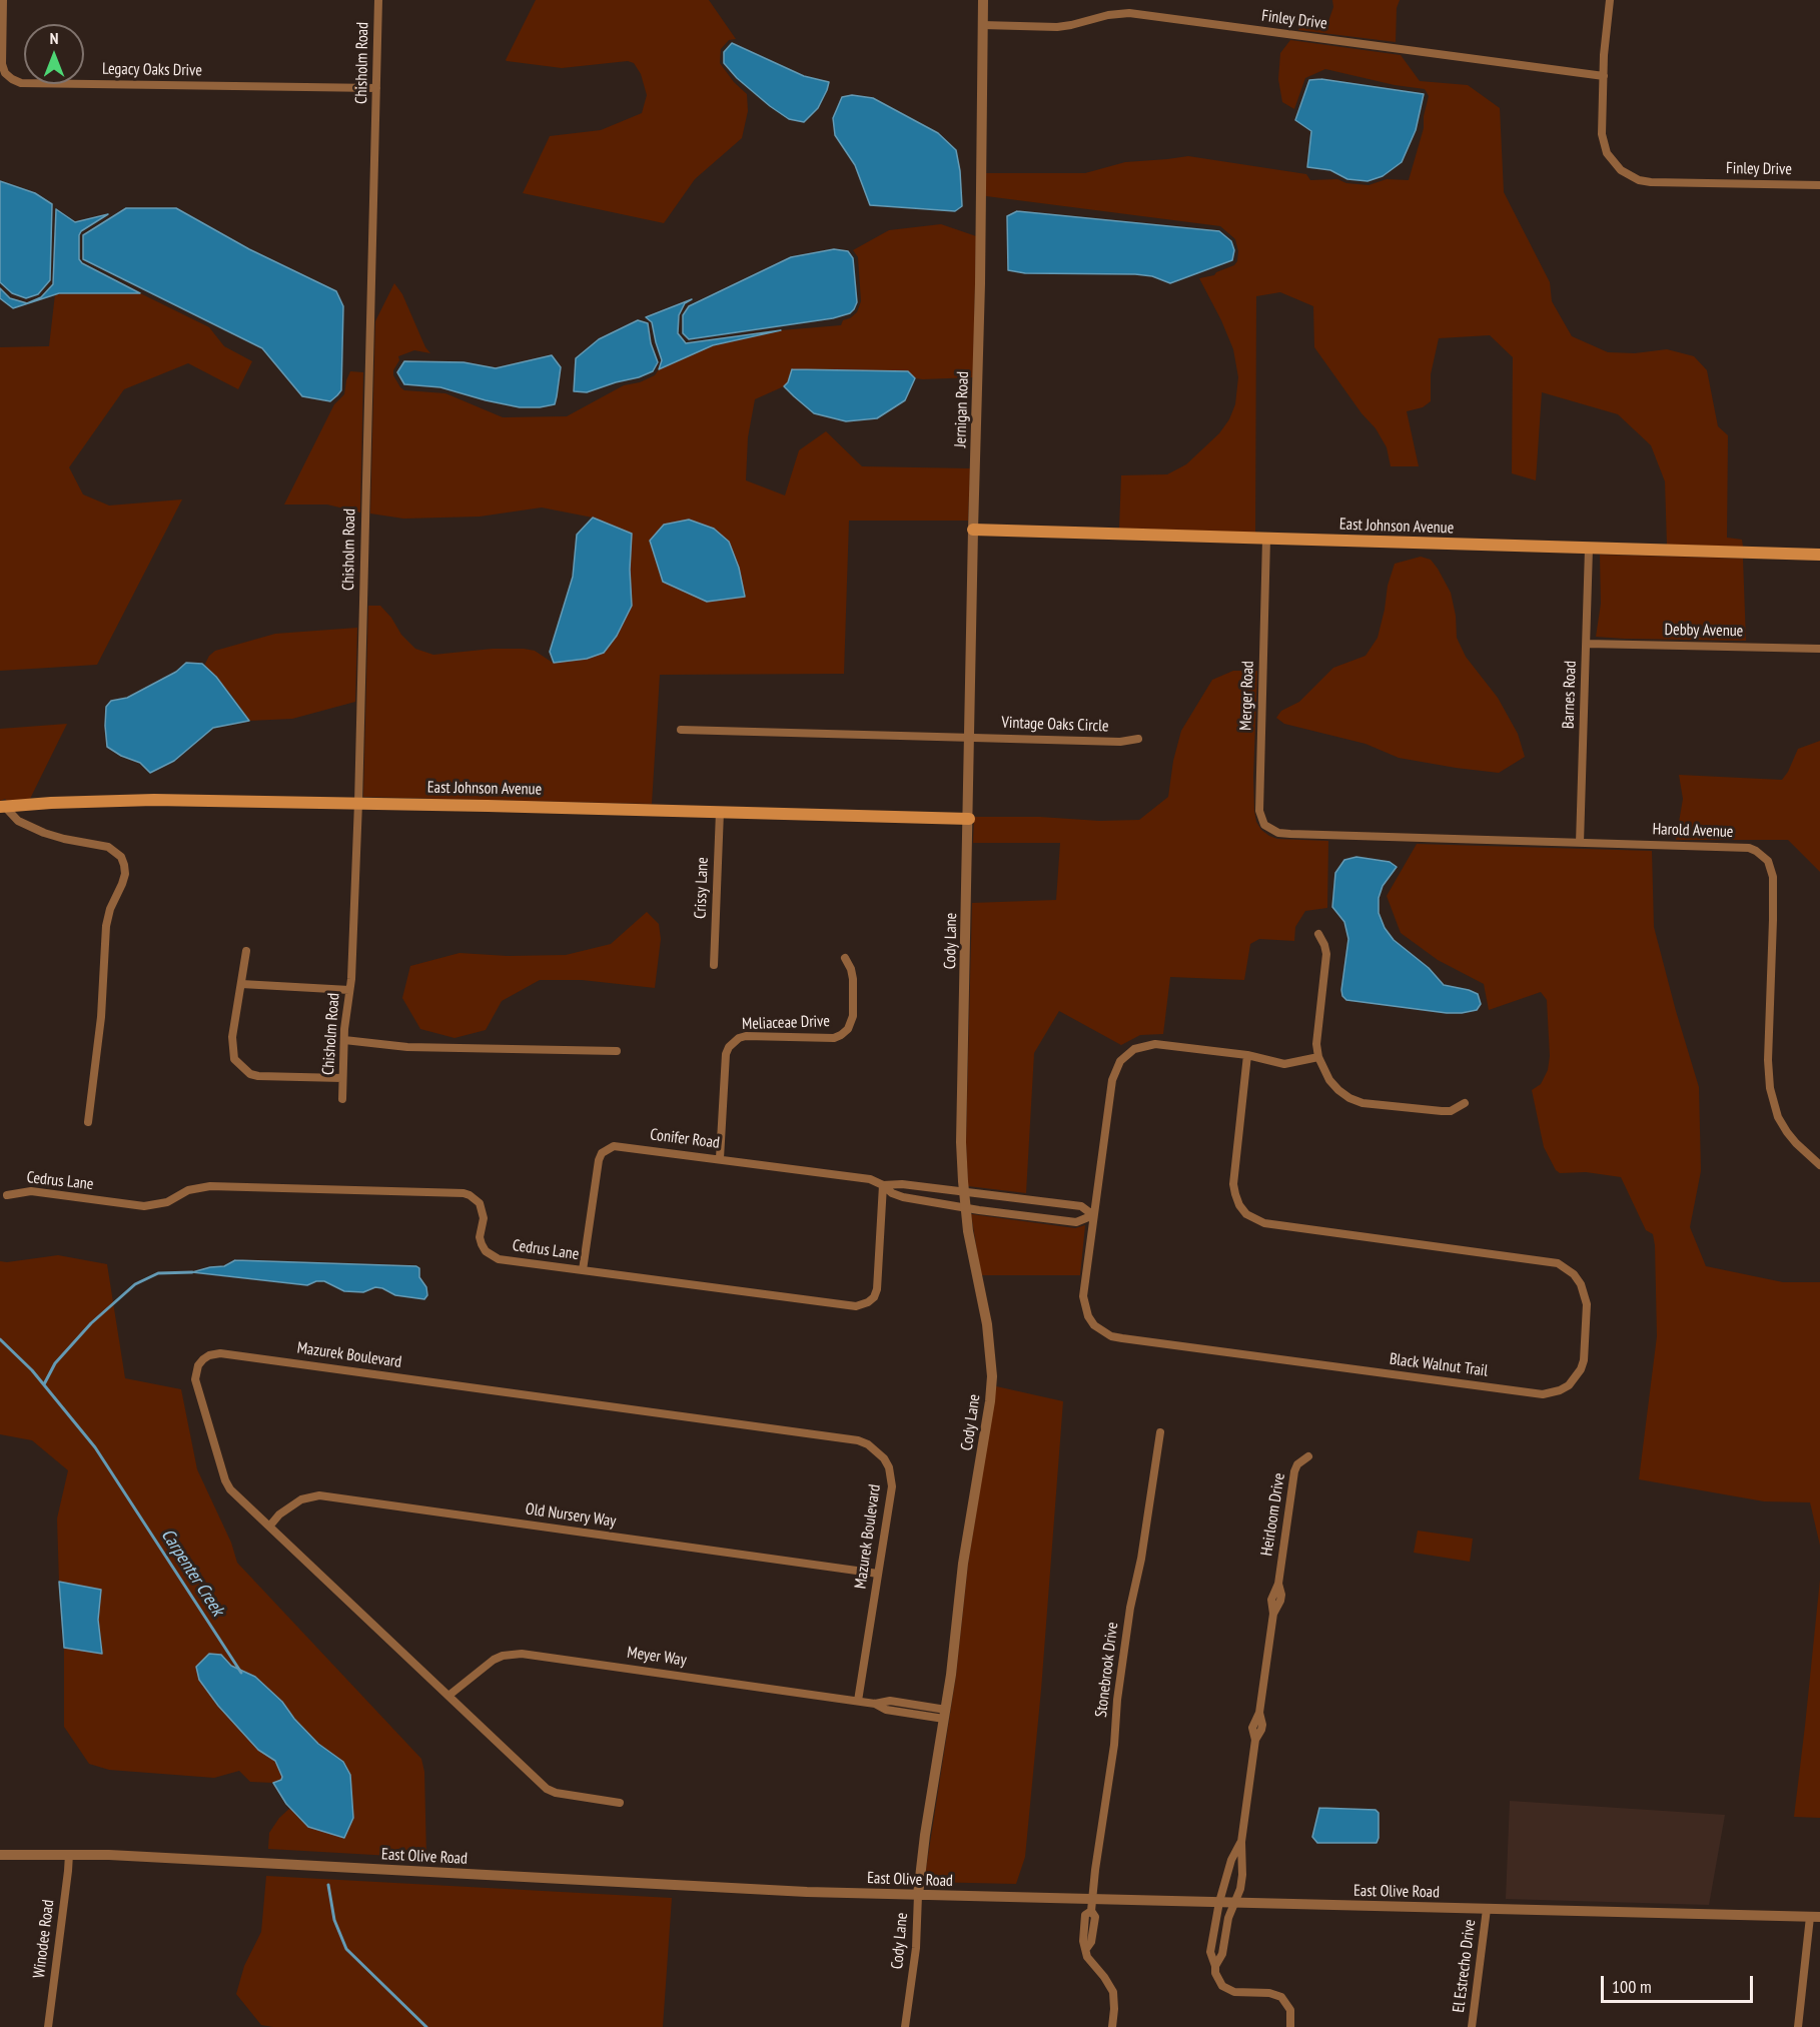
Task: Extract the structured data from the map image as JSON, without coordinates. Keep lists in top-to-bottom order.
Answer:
{
  "streets": {
    "main road": ["East Johnson Avenue"],
    "street": [
      "Finley Drive",
      "Chisholm Road",
      "Legacy Oaks Drive",
      "Jernigan Road",
      "Debby Avenue",
      "Barnes Road",
      "Merger Road",
      "Vintage Oaks Circle",
      "Harold Avenue",
      "Crissy Lane",
      "Cody Lane",
      "Meliaceae Drive",
      "Conifer Road",
      "Cedrus Lane",
      "Mazurek Boulevard",
      "Black Walnut Trail",
      "Heirloom Drive",
      "Old Nursery Way",
      "Meyer Way",
      "Stonebrook Drive",
      "East Olive Road",
      "Winodee Road",
      "El Estrecho Drive"
    ]
  },
  "crossings": [
    ["Finley Drive", "Jernigan Road"],
    ["Chisholm Road", "Legacy Oaks Drive"],
    ["Chisholm Road", "East Johnson Avenue"],
    ["Jernigan Road", "East Johnson Avenue"],
    ["Jernigan Road", "Vintage Oaks Circle"],
    ["Jernigan Road", "Cody Lane"],
    ["East Johnson Avenue", "Barnes Road"],
    ["East Johnson Avenue", "Merger Road"],
    ["East Johnson Avenue", "Crissy Lane"],
    ["East Johnson Avenue", "Cody Lane"],
    ["Debby Avenue", "Barnes Road"],
    ["Barnes Road", "Harold Avenue"],
    ["Merger Road", "Harold Avenue"],
    ["Cody Lane", "Conifer Road"],
    ["Cody Lane", "Meyer Way"],
    ["Cody Lane", "East Olive Road"],
    ["Meliaceae Drive", "Conifer Road"],
    ["Conifer Road", "Cedrus Lane"],
    ["Conifer Road", "Black Walnut Trail"],
    ["Mazurek Boulevard", "Old Nursery Way"],
    ["Mazurek Boulevard", "Meyer Way"],
    ["Heirloom Drive", "East Olive Road"],
    ["Stonebrook Drive", "East Olive Road"],
    ["East Olive Road", "Winodee Road"],
    ["East Olive Road", "El Estrecho Drive"]
  ],
  "water": ["Carpenter Creek"],
  "scale_bar": "100 m",
  "north": "top"
}
